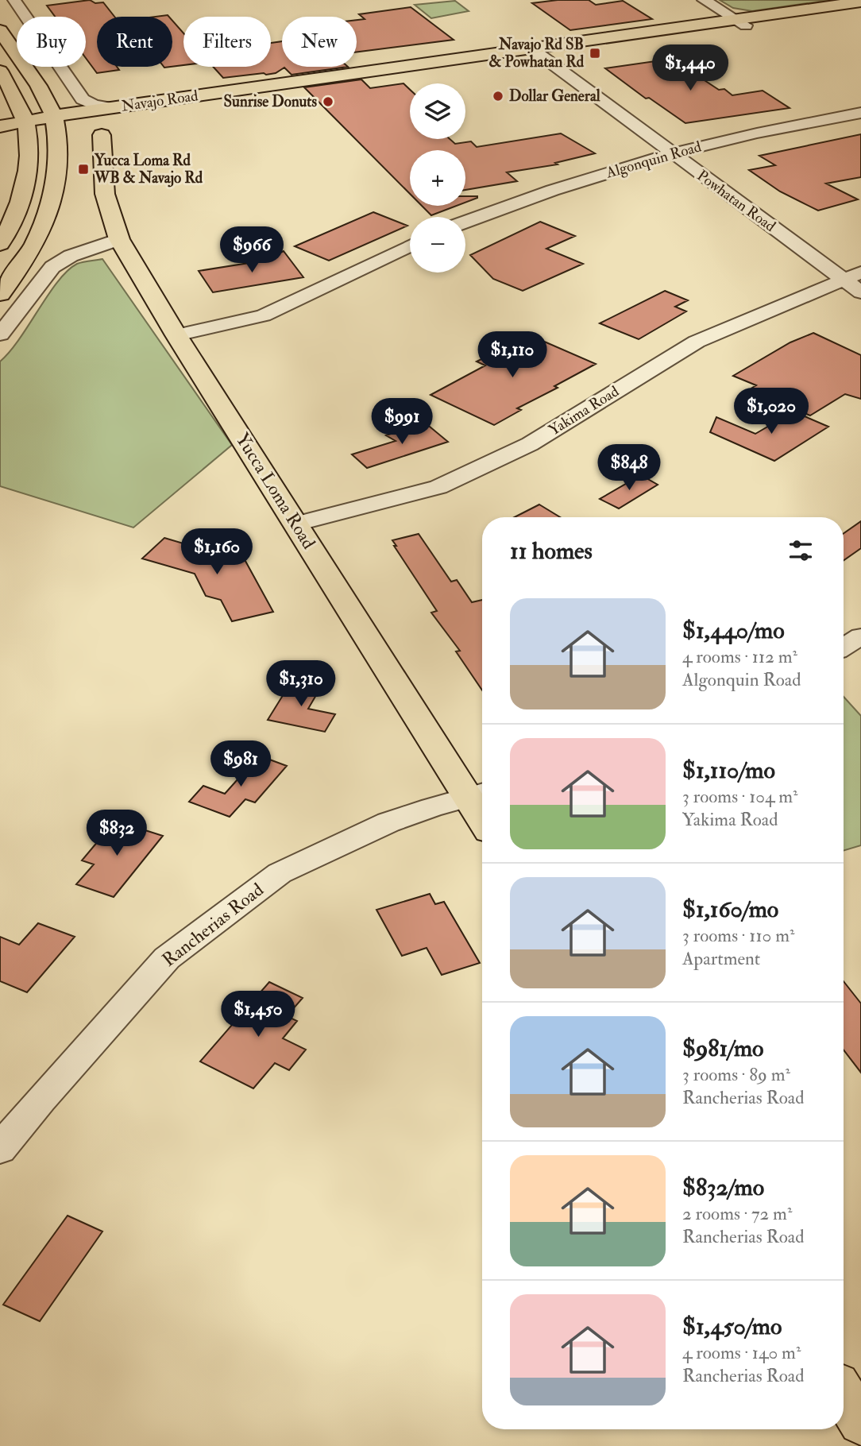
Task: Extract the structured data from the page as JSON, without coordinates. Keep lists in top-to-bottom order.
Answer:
{
  "streets": {
    "main road": ["Navajo Road", "Yucca Loma Road"],
    "street": [
      "Algonquin Road",
      "Powhatan Road",
      "Yakima Road",
      "Rancherias Road"
    ]
  },
  "crossings": [
    ["Navajo Road", "Powhatan Road"],
    ["Algonquin Road", "Powhatan Road"],
    ["Powhatan Road", "Yakima Road"],
    ["Yakima Road", "Yucca Loma Road"],
    ["Yucca Loma Road", "Rancherias Road"]
  ],
  "places": {
    "transit": ["Navajo Rd SB & Powhatan Rd", "Yucca Loma Rd WB & Navajo Rd"],
    "other": ["Dollar General", "Sunrise Donuts"]
  },
  "page": {
    "chip": [
      "Buy",
      "Rent",
      "Filters",
      "New"
    ],
    "price": [
      "$1,440",
      "$966",
      "$1,110",
      "$1,020",
      "$991",
      "$848",
      "$1,160",
      "$1,310",
      "$981",
      "$832",
      "$1,450"
    ],
    "map_buttons": ["+", "−"],
    "heading": "11 homes",
    "list": [
      {
        "name": "$1,440/mo",
        "note": "4 rooms · 112 m² · Algonquin Road"
      },
      {
        "name": "$1,110/mo",
        "note": "3 rooms · 104 m² · Yakima Road"
      },
      {
        "name": "$1,160/mo",
        "note": "3 rooms · 110 m² · Apartment"
      },
      {
        "name": "$981/mo",
        "note": "3 rooms · 89 m² · Rancherias Road"
      },
      {
        "name": "$832/mo",
        "note": "2 rooms · 72 m² · Rancherias Road"
      },
      {
        "name": "$1,450/mo",
        "note": "4 rooms · 140 m² · Rancherias Road"
      }
    ]
  }
}
